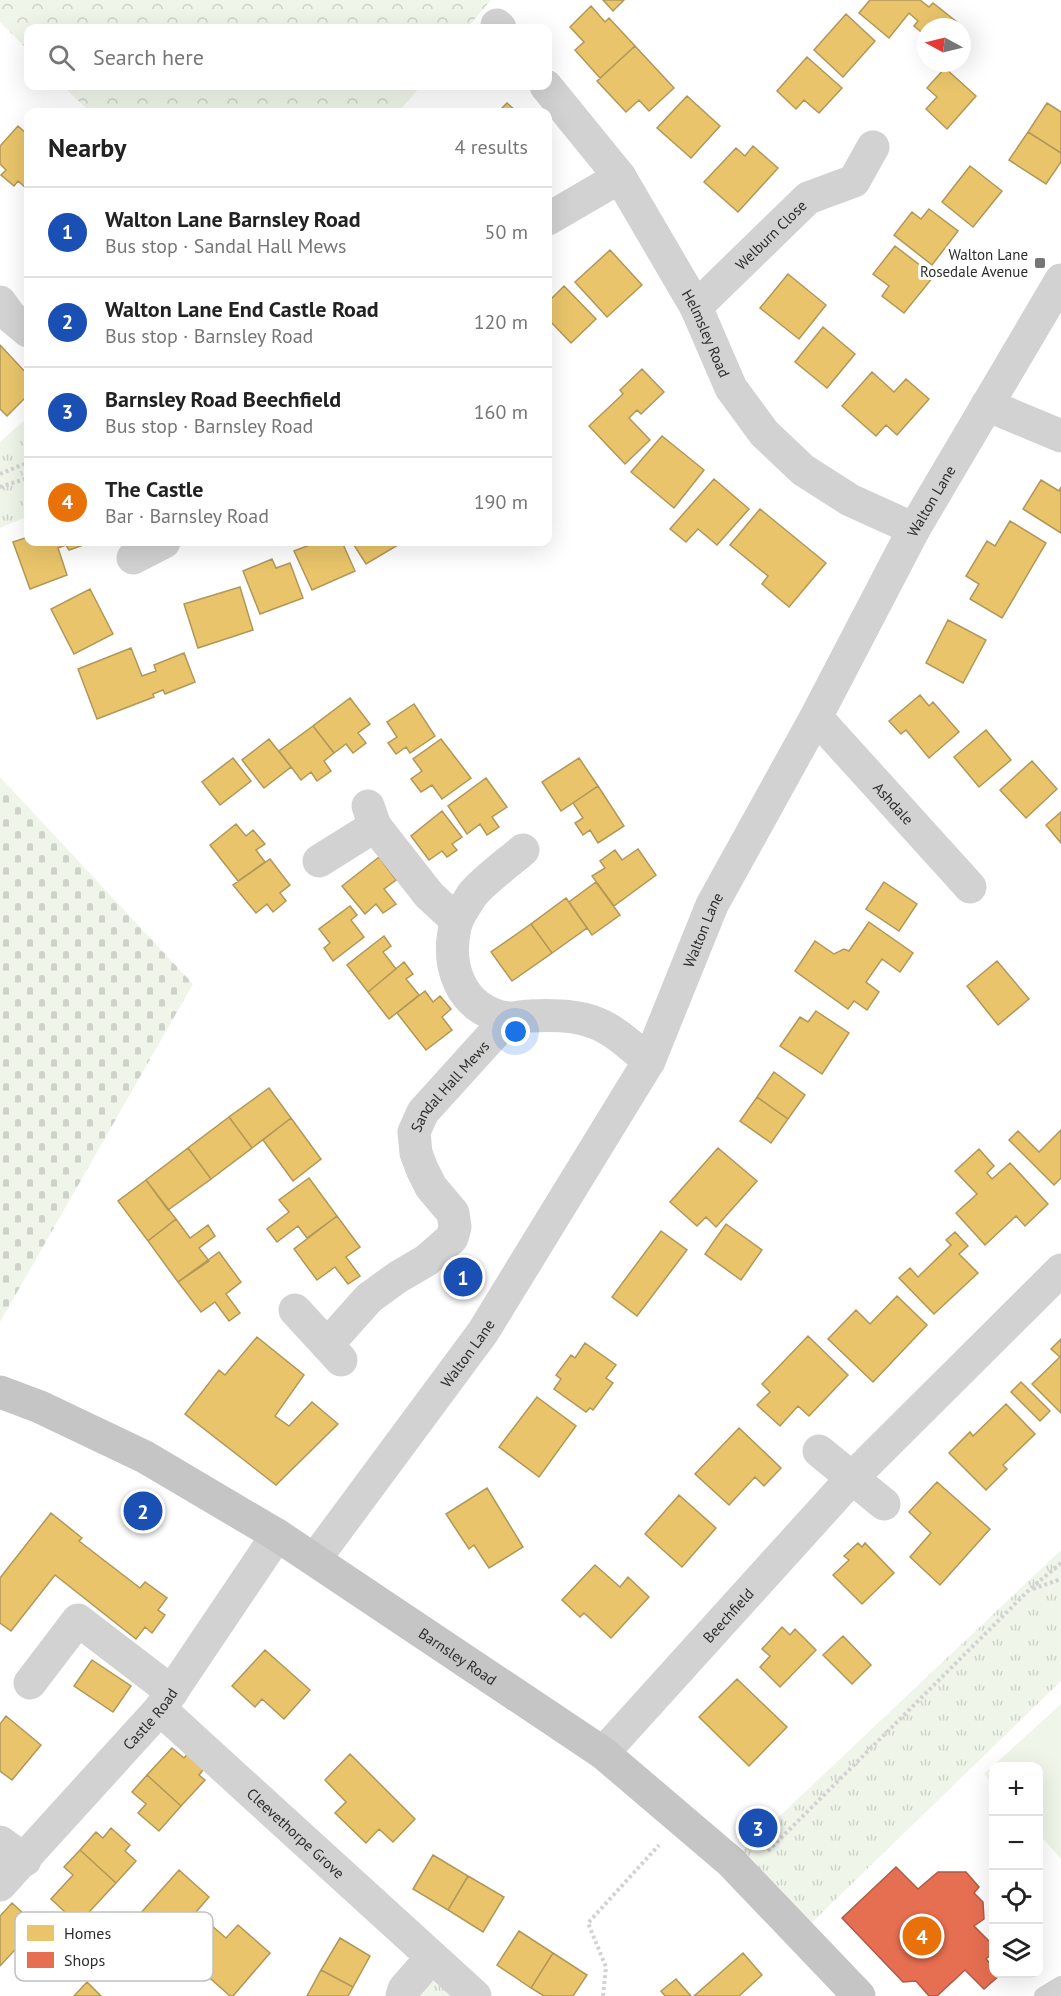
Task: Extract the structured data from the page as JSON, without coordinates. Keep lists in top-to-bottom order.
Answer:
{
  "streets": {
    "main road": ["Barnsley Road"],
    "street": [
      "Welburn Close",
      "Helmsley Road",
      "Walton Lane",
      "Ashdale",
      "Sandal Hall Mews",
      "Beechfield",
      "Castle Road",
      "Cleevethorpe Grove"
    ]
  },
  "crossings": [
    ["Welburn Close", "Helmsley Road"],
    ["Helmsley Road", "Walton Lane"],
    ["Walton Lane", "Ashdale"],
    ["Walton Lane", "Barnsley Road"],
    ["Beechfield", "Barnsley Road"],
    ["Barnsley Road", "Castle Road"],
    ["Castle Road", "Cleevethorpe Grove"]
  ],
  "places": {
    "transit": ["Walton Lane Rosedale Avenue"]
  },
  "legend": ["Homes", "Shops"],
  "north": "left",
  "page": {
    "search": "Search here",
    "heading": ["Nearby", "4 results"],
    "list": [
      {
        "mark": "1",
        "name": "Walton Lane Barnsley Road",
        "note": "Bus stop · Sandal Hall Mews",
        "value": "50 m"
      },
      {
        "mark": "2",
        "name": "Walton Lane End Castle Road",
        "note": "Bus stop · Barnsley Road",
        "value": "120 m"
      },
      {
        "mark": "3",
        "name": "Barnsley Road Beechfield",
        "note": "Bus stop · Barnsley Road",
        "value": "160 m"
      },
      {
        "mark": "4",
        "name": "The Castle",
        "note": "Bar · Barnsley Road",
        "value": "190 m"
      }
    ],
    "pins": [
      "1",
      "2",
      "3",
      "4"
    ],
    "map_buttons": ["+", "−"]
  }
}
